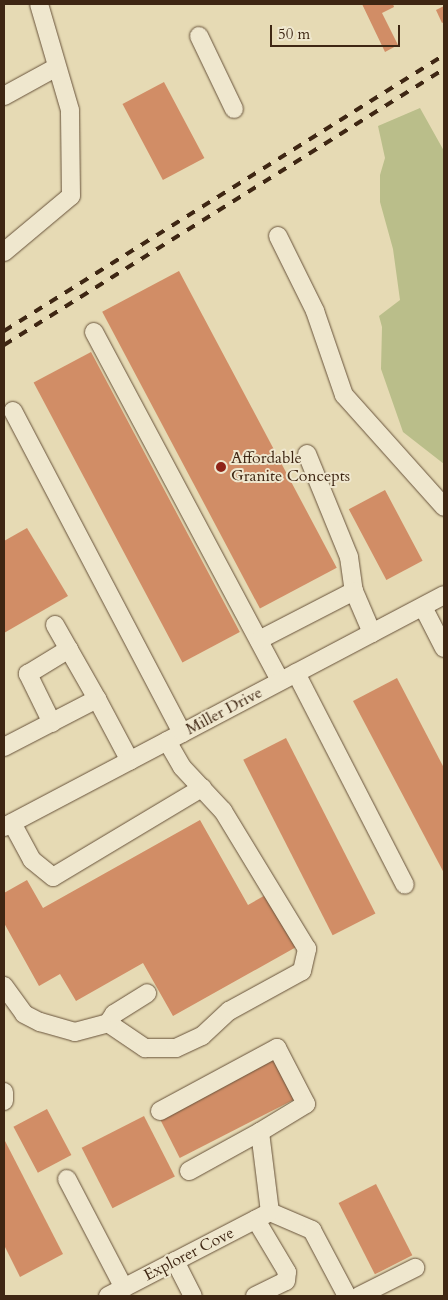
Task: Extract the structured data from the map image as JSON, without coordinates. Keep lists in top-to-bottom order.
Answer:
{
  "streets": {
    "street": ["Miller Drive", "Explorer Cove"]
  },
  "places": ["Affordable Granite Concepts"],
  "scale_bar": "50 m"
}
